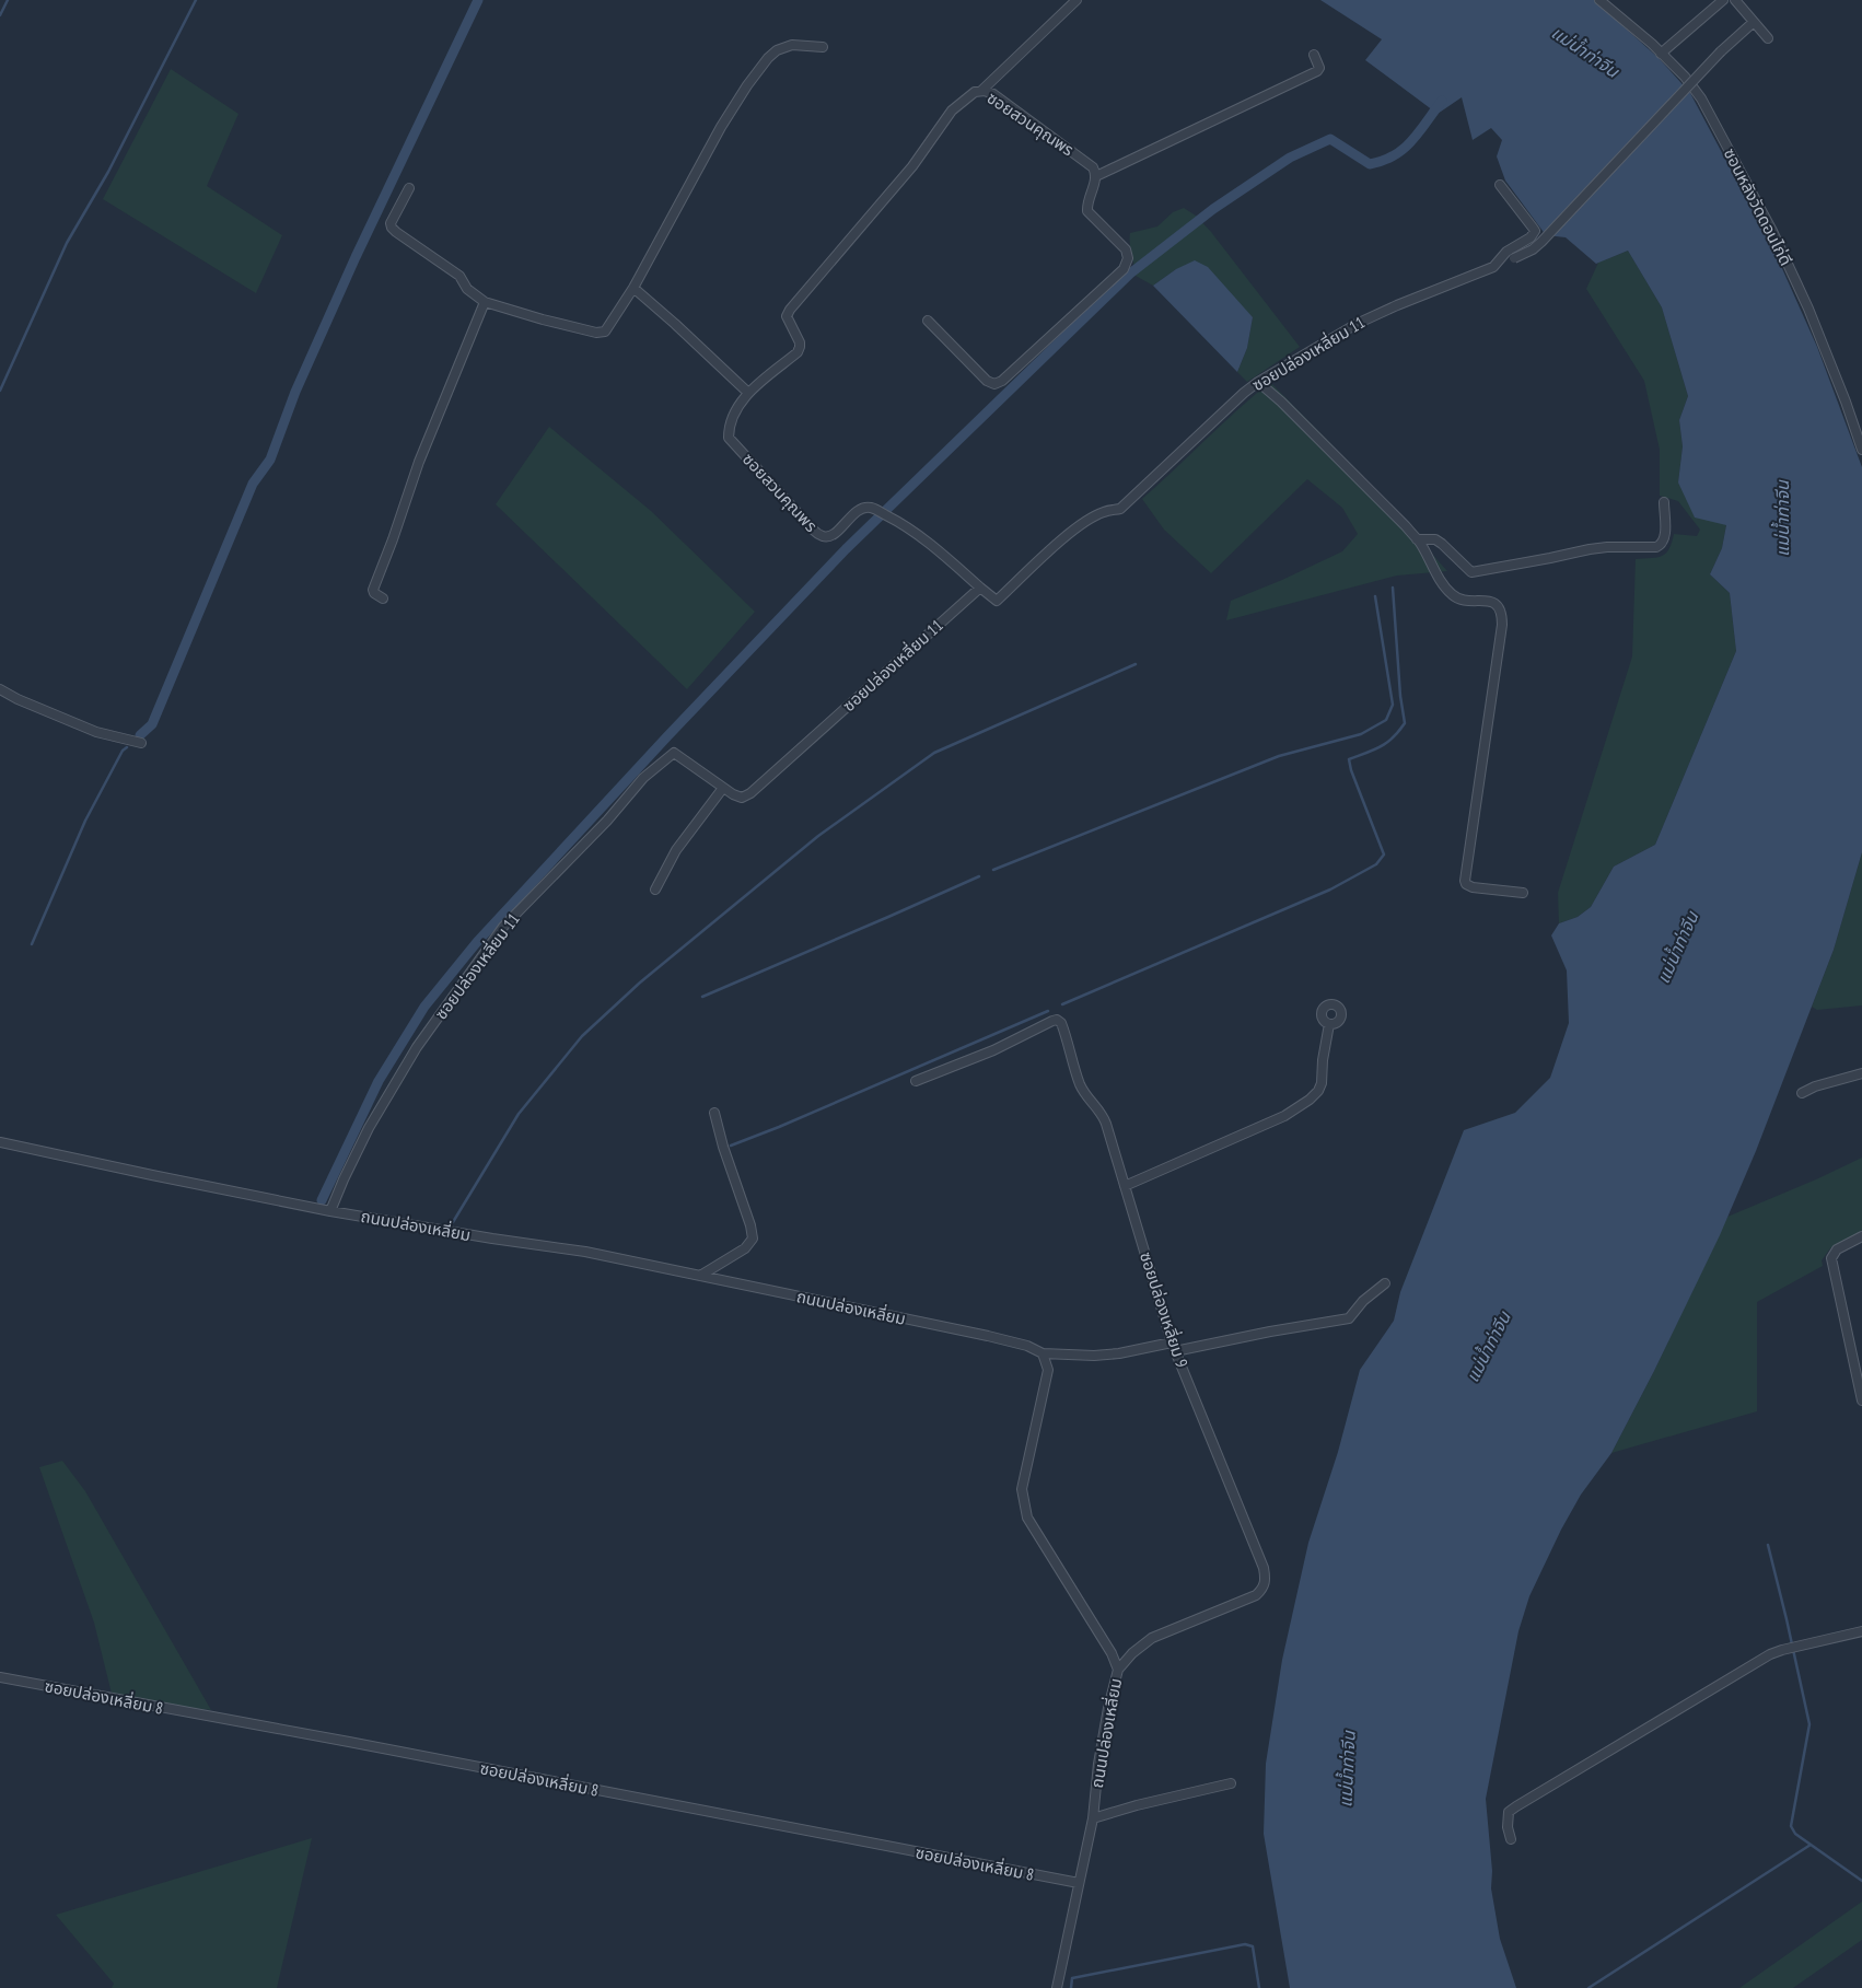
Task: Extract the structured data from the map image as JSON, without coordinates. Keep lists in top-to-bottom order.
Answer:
{
  "streets": {
    "street": [
      "ซอยสวนคุณพร",
      "ซอนหลังวัดดอนไก่ดี",
      "ซอยปล่องเหลี่ยม 11",
      "ถนนปล่องเหลี่ยม",
      "ซอยปล่องเหลี่ยม 9",
      "ซอยปล่องเหลี่ยม 8"
    ]
  },
  "crossings": [
    ["ซอยสวนคุณพร", "ซอยปล่องเหลี่ยม 11"],
    ["ซอยปล่องเหลี่ยม 11", "ถนนปล่องเหลี่ยม"],
    ["ถนนปล่องเหลี่ยม", "ซอยปล่องเหลี่ยม 9"],
    ["ถนนปล่องเหลี่ยม", "ซอยปล่องเหลี่ยม 8"]
  ],
  "water": ["แม่น้ำท่าจีน"]
}
